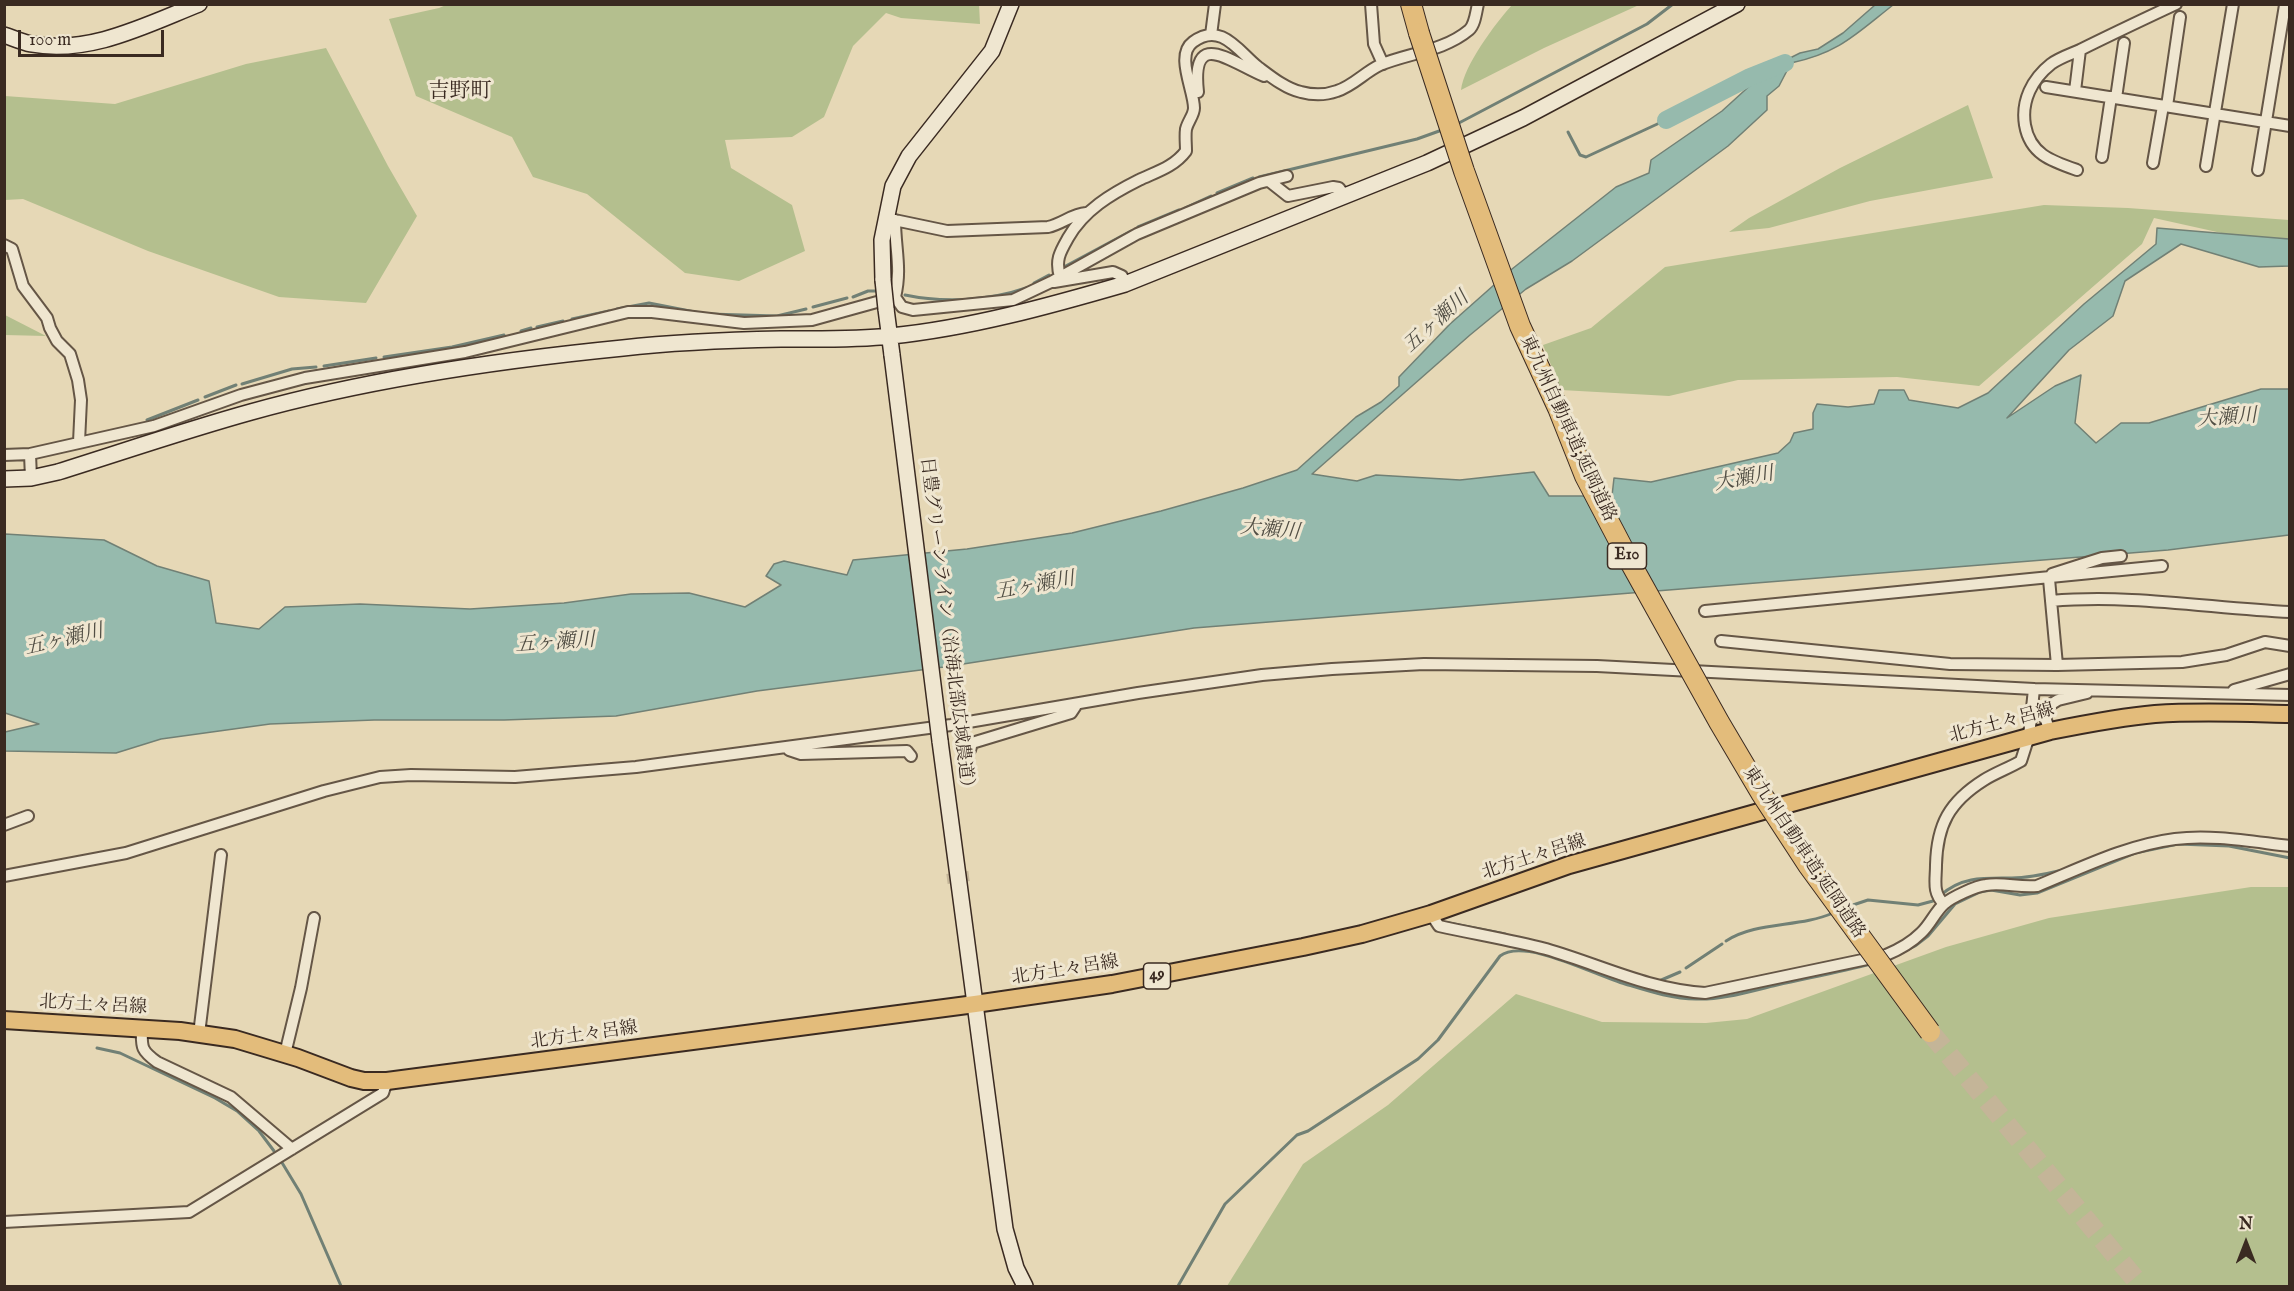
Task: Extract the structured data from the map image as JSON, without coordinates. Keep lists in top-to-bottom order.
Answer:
{
  "streets": {
    "highway": ["東九州自動車道;延岡道路", "E10"],
    "main road": ["北方土々呂線", "49"],
    "street": ["日豊グリーンライン（沿海北部広域農道）"]
  },
  "crossings": [
    ["日豊グリーンライン（沿海北部広域農道）", "北方土々呂線"]
  ],
  "districts": ["吉野町"],
  "water": ["五ヶ瀬川", "大瀬川"],
  "scale_bar": "100 m",
  "north": "top"
}
